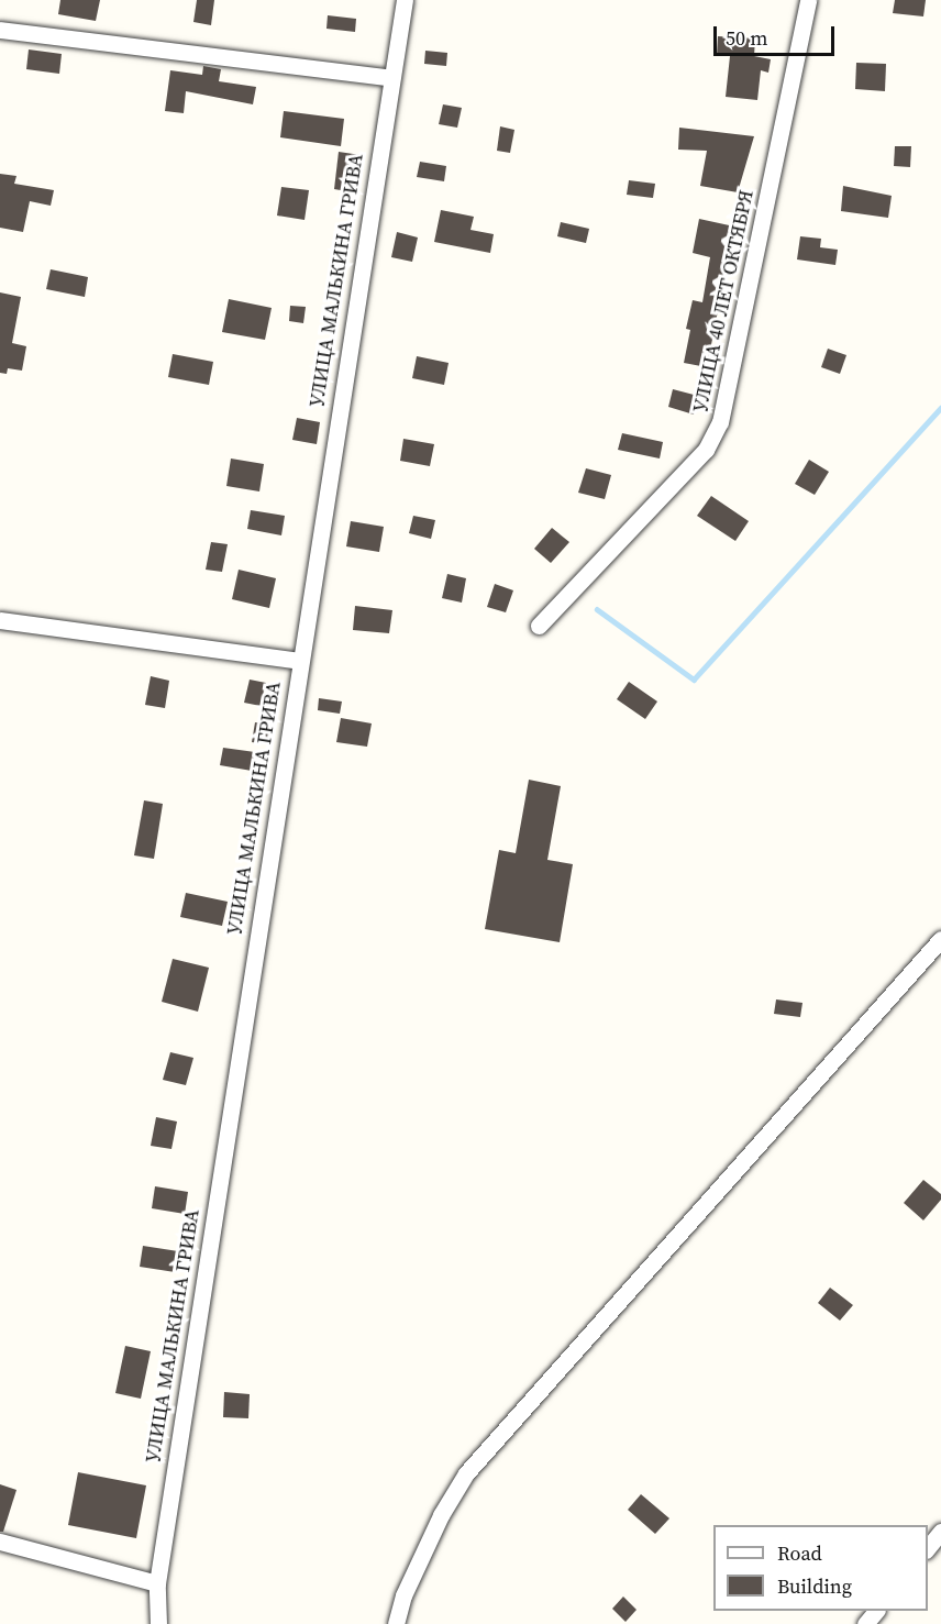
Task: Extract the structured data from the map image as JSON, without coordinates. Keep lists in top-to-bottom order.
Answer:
{
  "streets": {
    "street": ["УЛИЦА МАЛЬКИНА ГРИВА", "УЛИЦА 40 ЛЕТ ОКТЯБРЯ"]
  },
  "legend": ["Road", "Building"],
  "scale_bar": "50 m"
}
